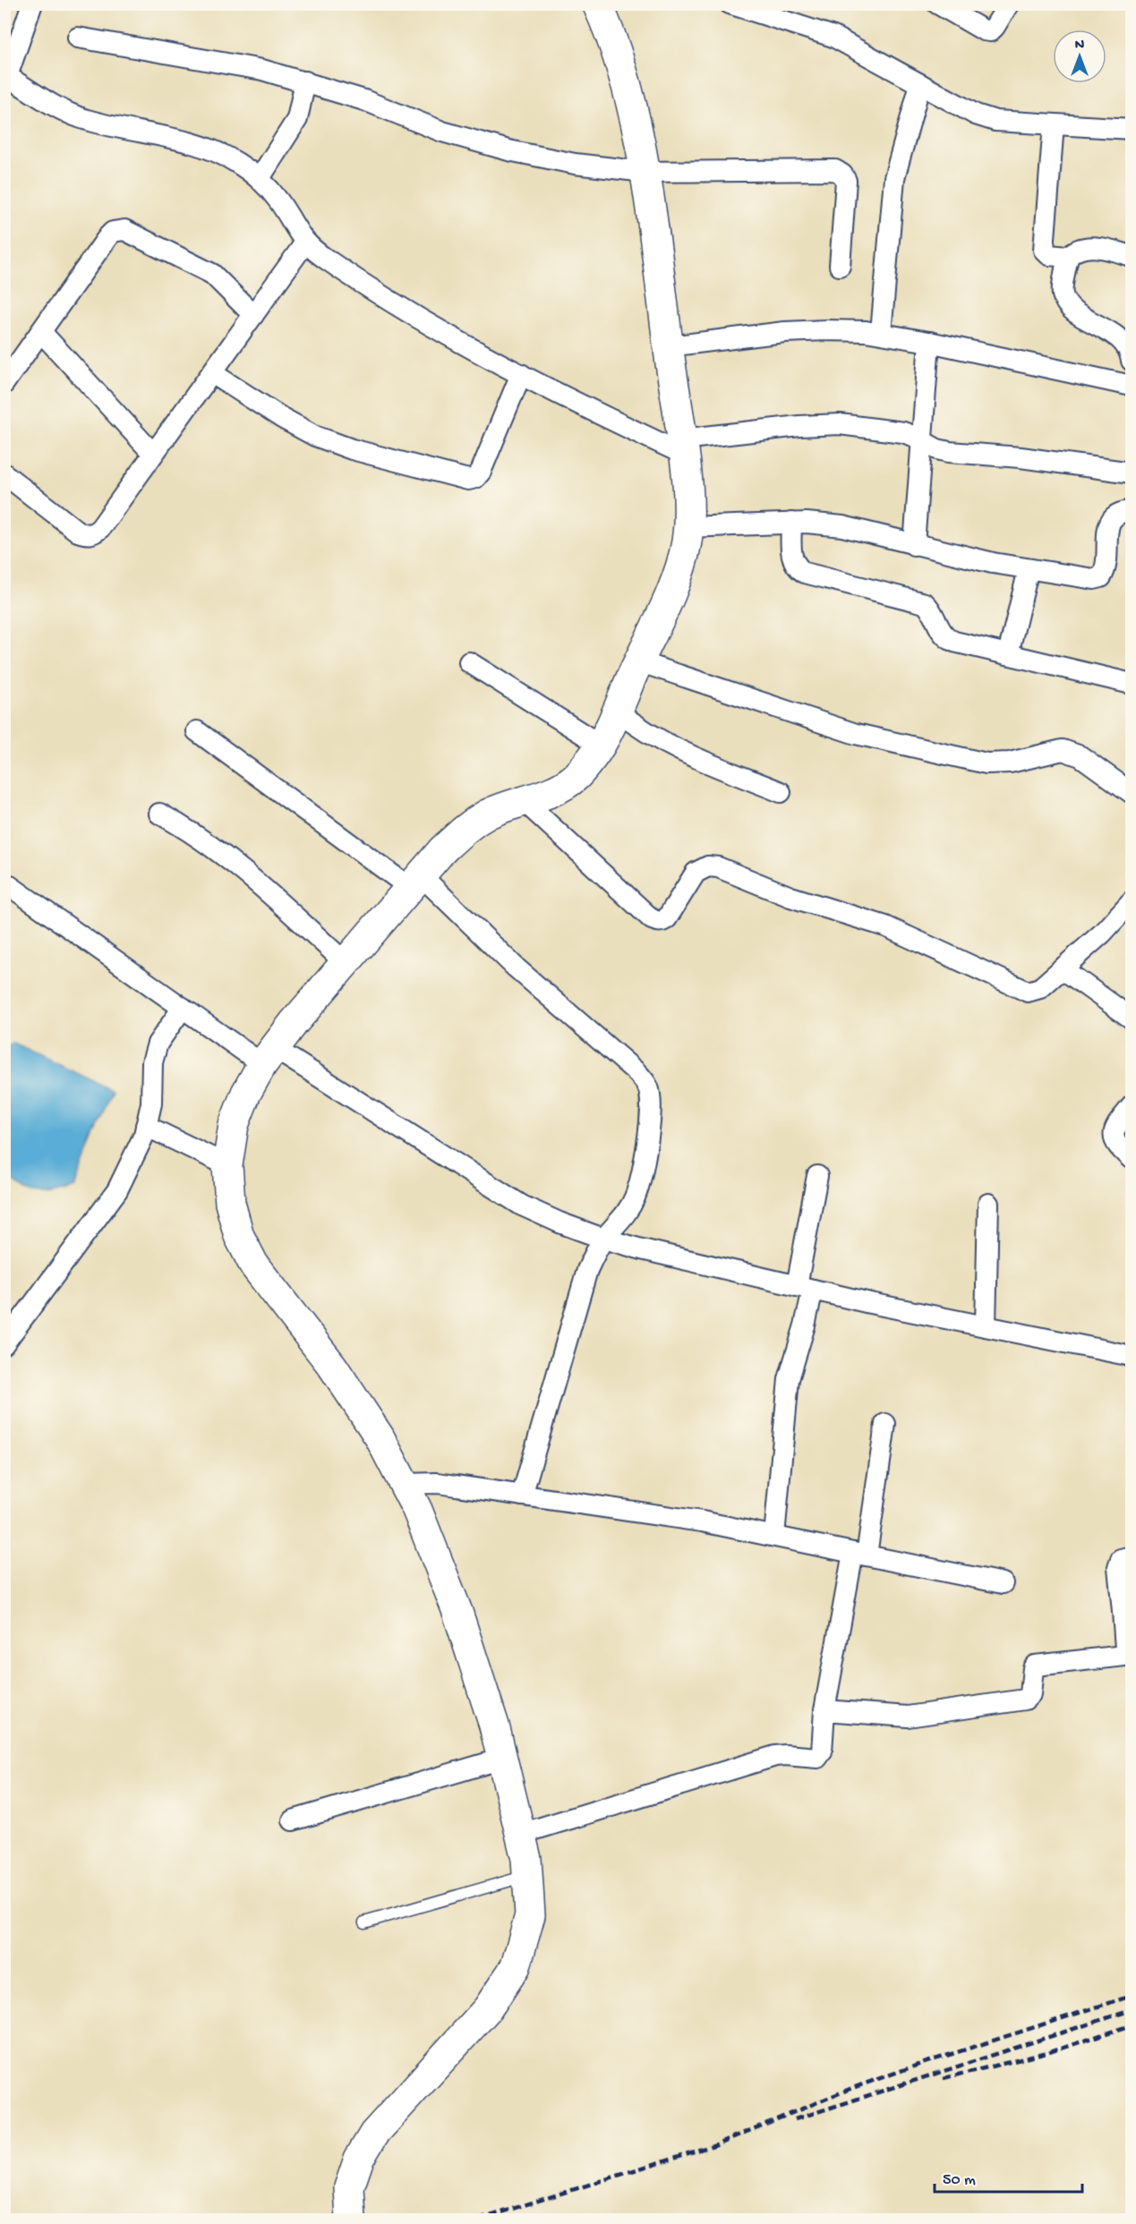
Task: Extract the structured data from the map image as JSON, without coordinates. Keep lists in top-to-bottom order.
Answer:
{
  "scale_bar": "50 m",
  "north": "top"
}
